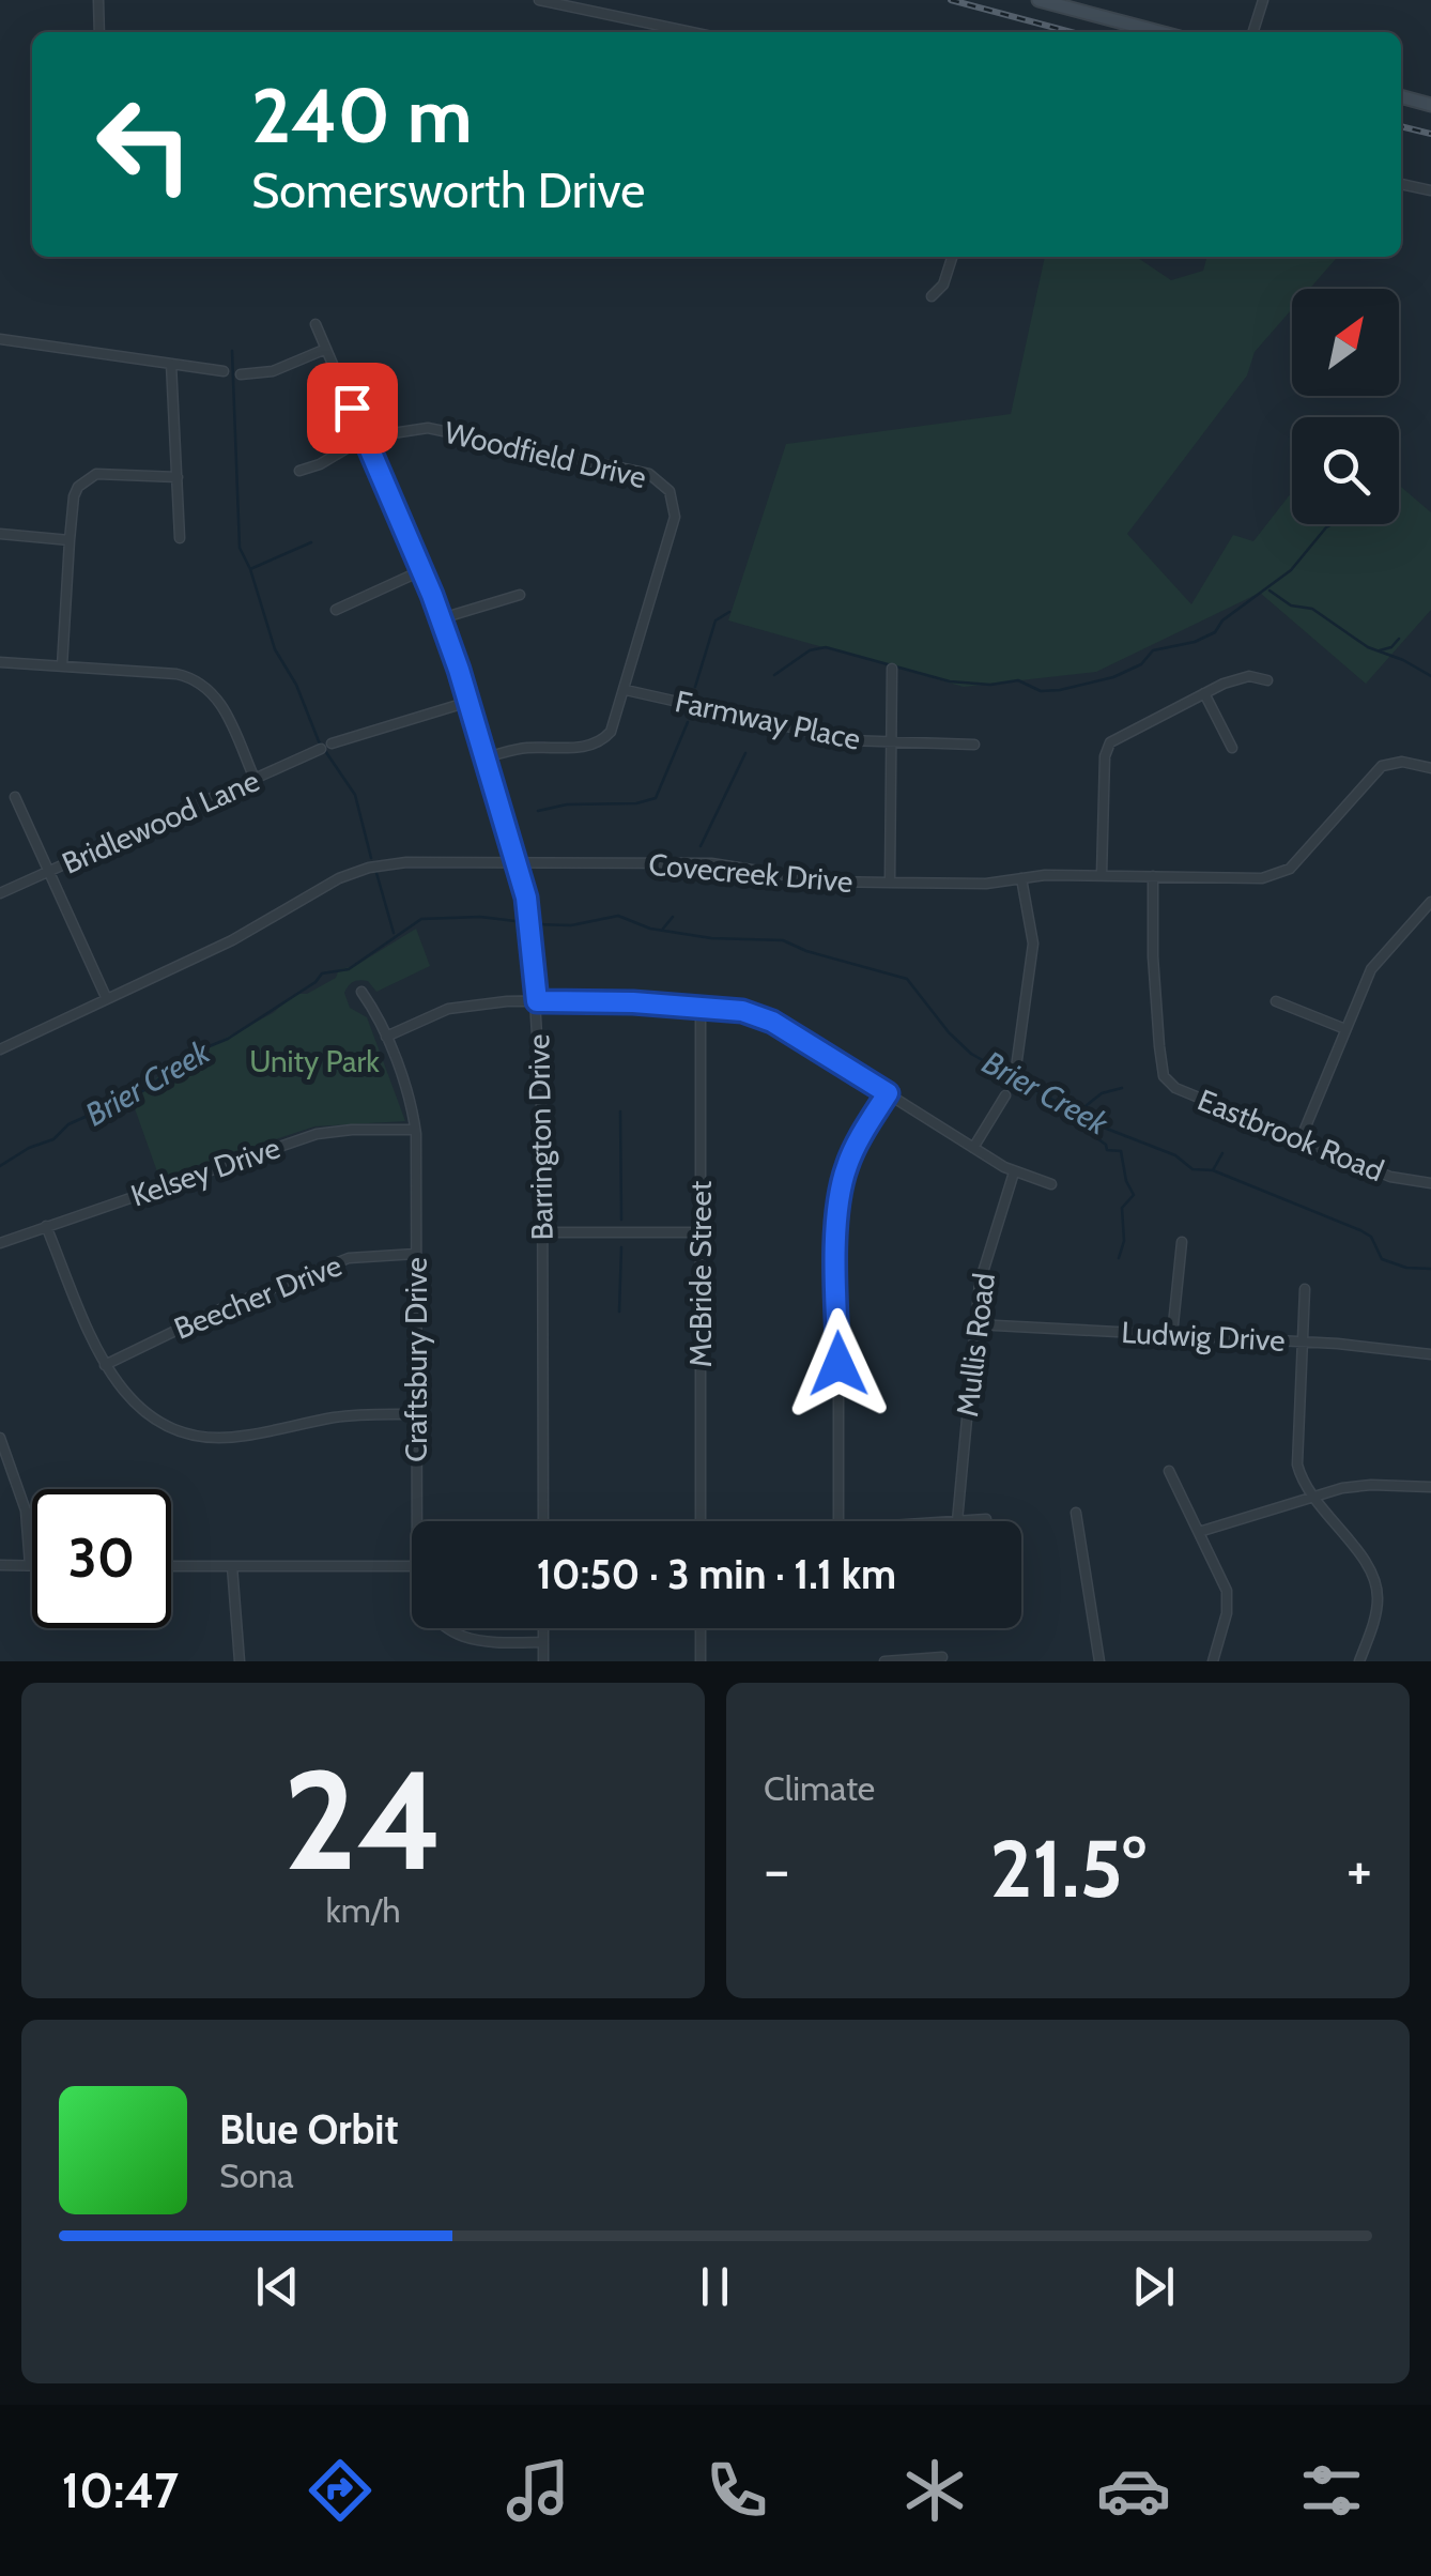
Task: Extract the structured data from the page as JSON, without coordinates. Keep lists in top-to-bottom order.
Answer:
{
  "streets": {
    "street": [
      "Woodfield Drive",
      "Farmway Place",
      "Bridlewood Lane",
      "Covecreek Drive",
      "Eastbrook Road",
      "Barrington Drive",
      "Kelsey Drive",
      "McBride Street",
      "Beecher Drive",
      "Ludwig Drive",
      "Mullis Road",
      "Craftsbury Drive"
    ]
  },
  "crossings": [
    ["Woodfield Drive", "Farmway Place"],
    ["Woodfield Drive", "Barrington Drive"],
    ["Covecreek Drive", "Eastbrook Road"],
    ["Covecreek Drive", "Barrington Drive"],
    ["Kelsey Drive", "Craftsbury Drive"],
    ["Beecher Drive", "Craftsbury Drive"],
    ["Ludwig Drive", "Mullis Road"]
  ],
  "water": ["Brier Creek"],
  "parks": ["Unity Park"],
  "north": "top right",
  "page": {
    "turn": ["240 m", "Somersworth Drive"],
    "limit": "30",
    "trip": "10:50 · 3 min · 1.1 km",
    "tile": [
      ["24", "km/h"],
      "Climate"
    ],
    "heat": ["−", "21.5°", "+"],
    "song": ["Blue Orbit", "Sona"],
    "tabs": "10:47"
  }
}
